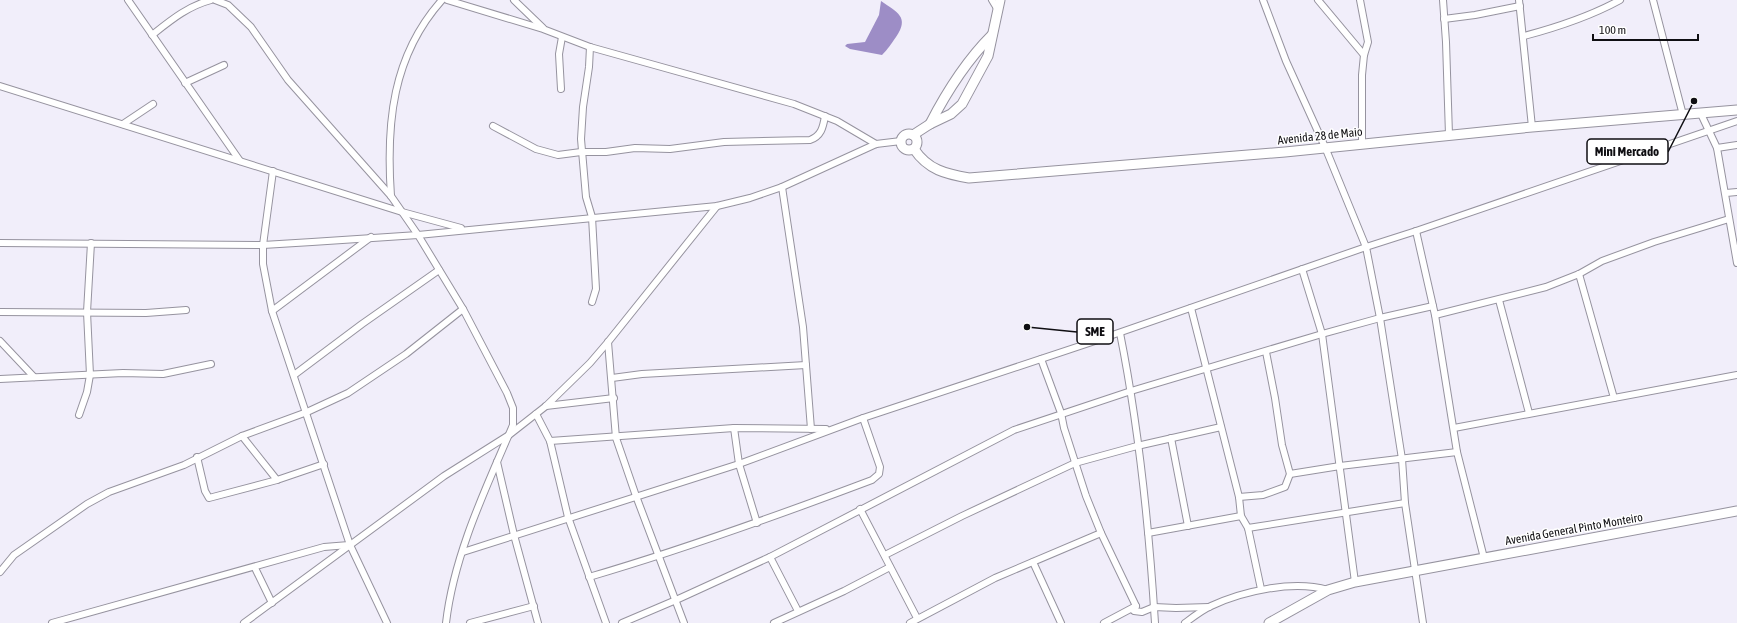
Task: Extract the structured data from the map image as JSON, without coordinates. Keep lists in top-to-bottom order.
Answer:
{
  "streets": {
    "street": ["Avenida 28 de Maio", "Avenida General Pinto Monteiro"]
  },
  "places": ["Mini Mercado", "SME"],
  "scale_bar": "100 m"
}
